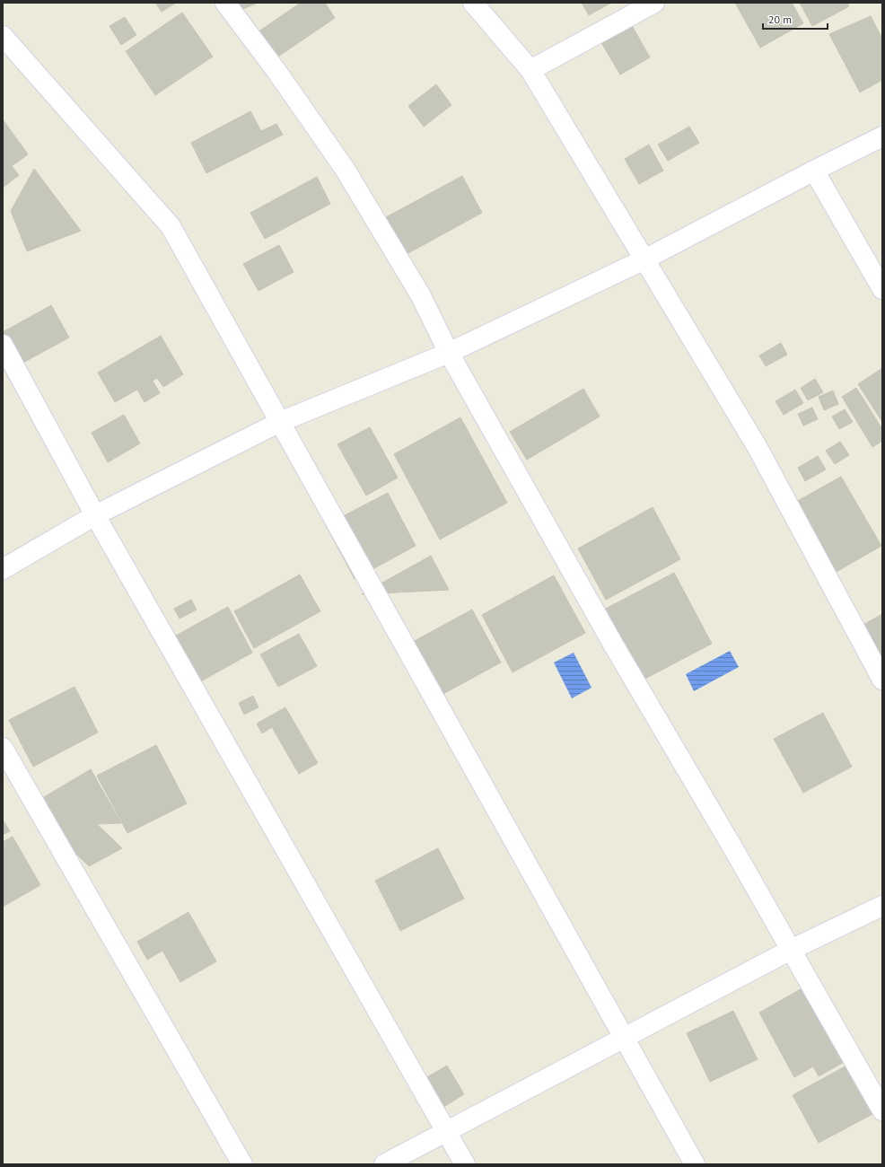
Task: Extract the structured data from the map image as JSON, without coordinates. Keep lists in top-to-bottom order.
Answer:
{
  "scale_bar": "20 m"
}
